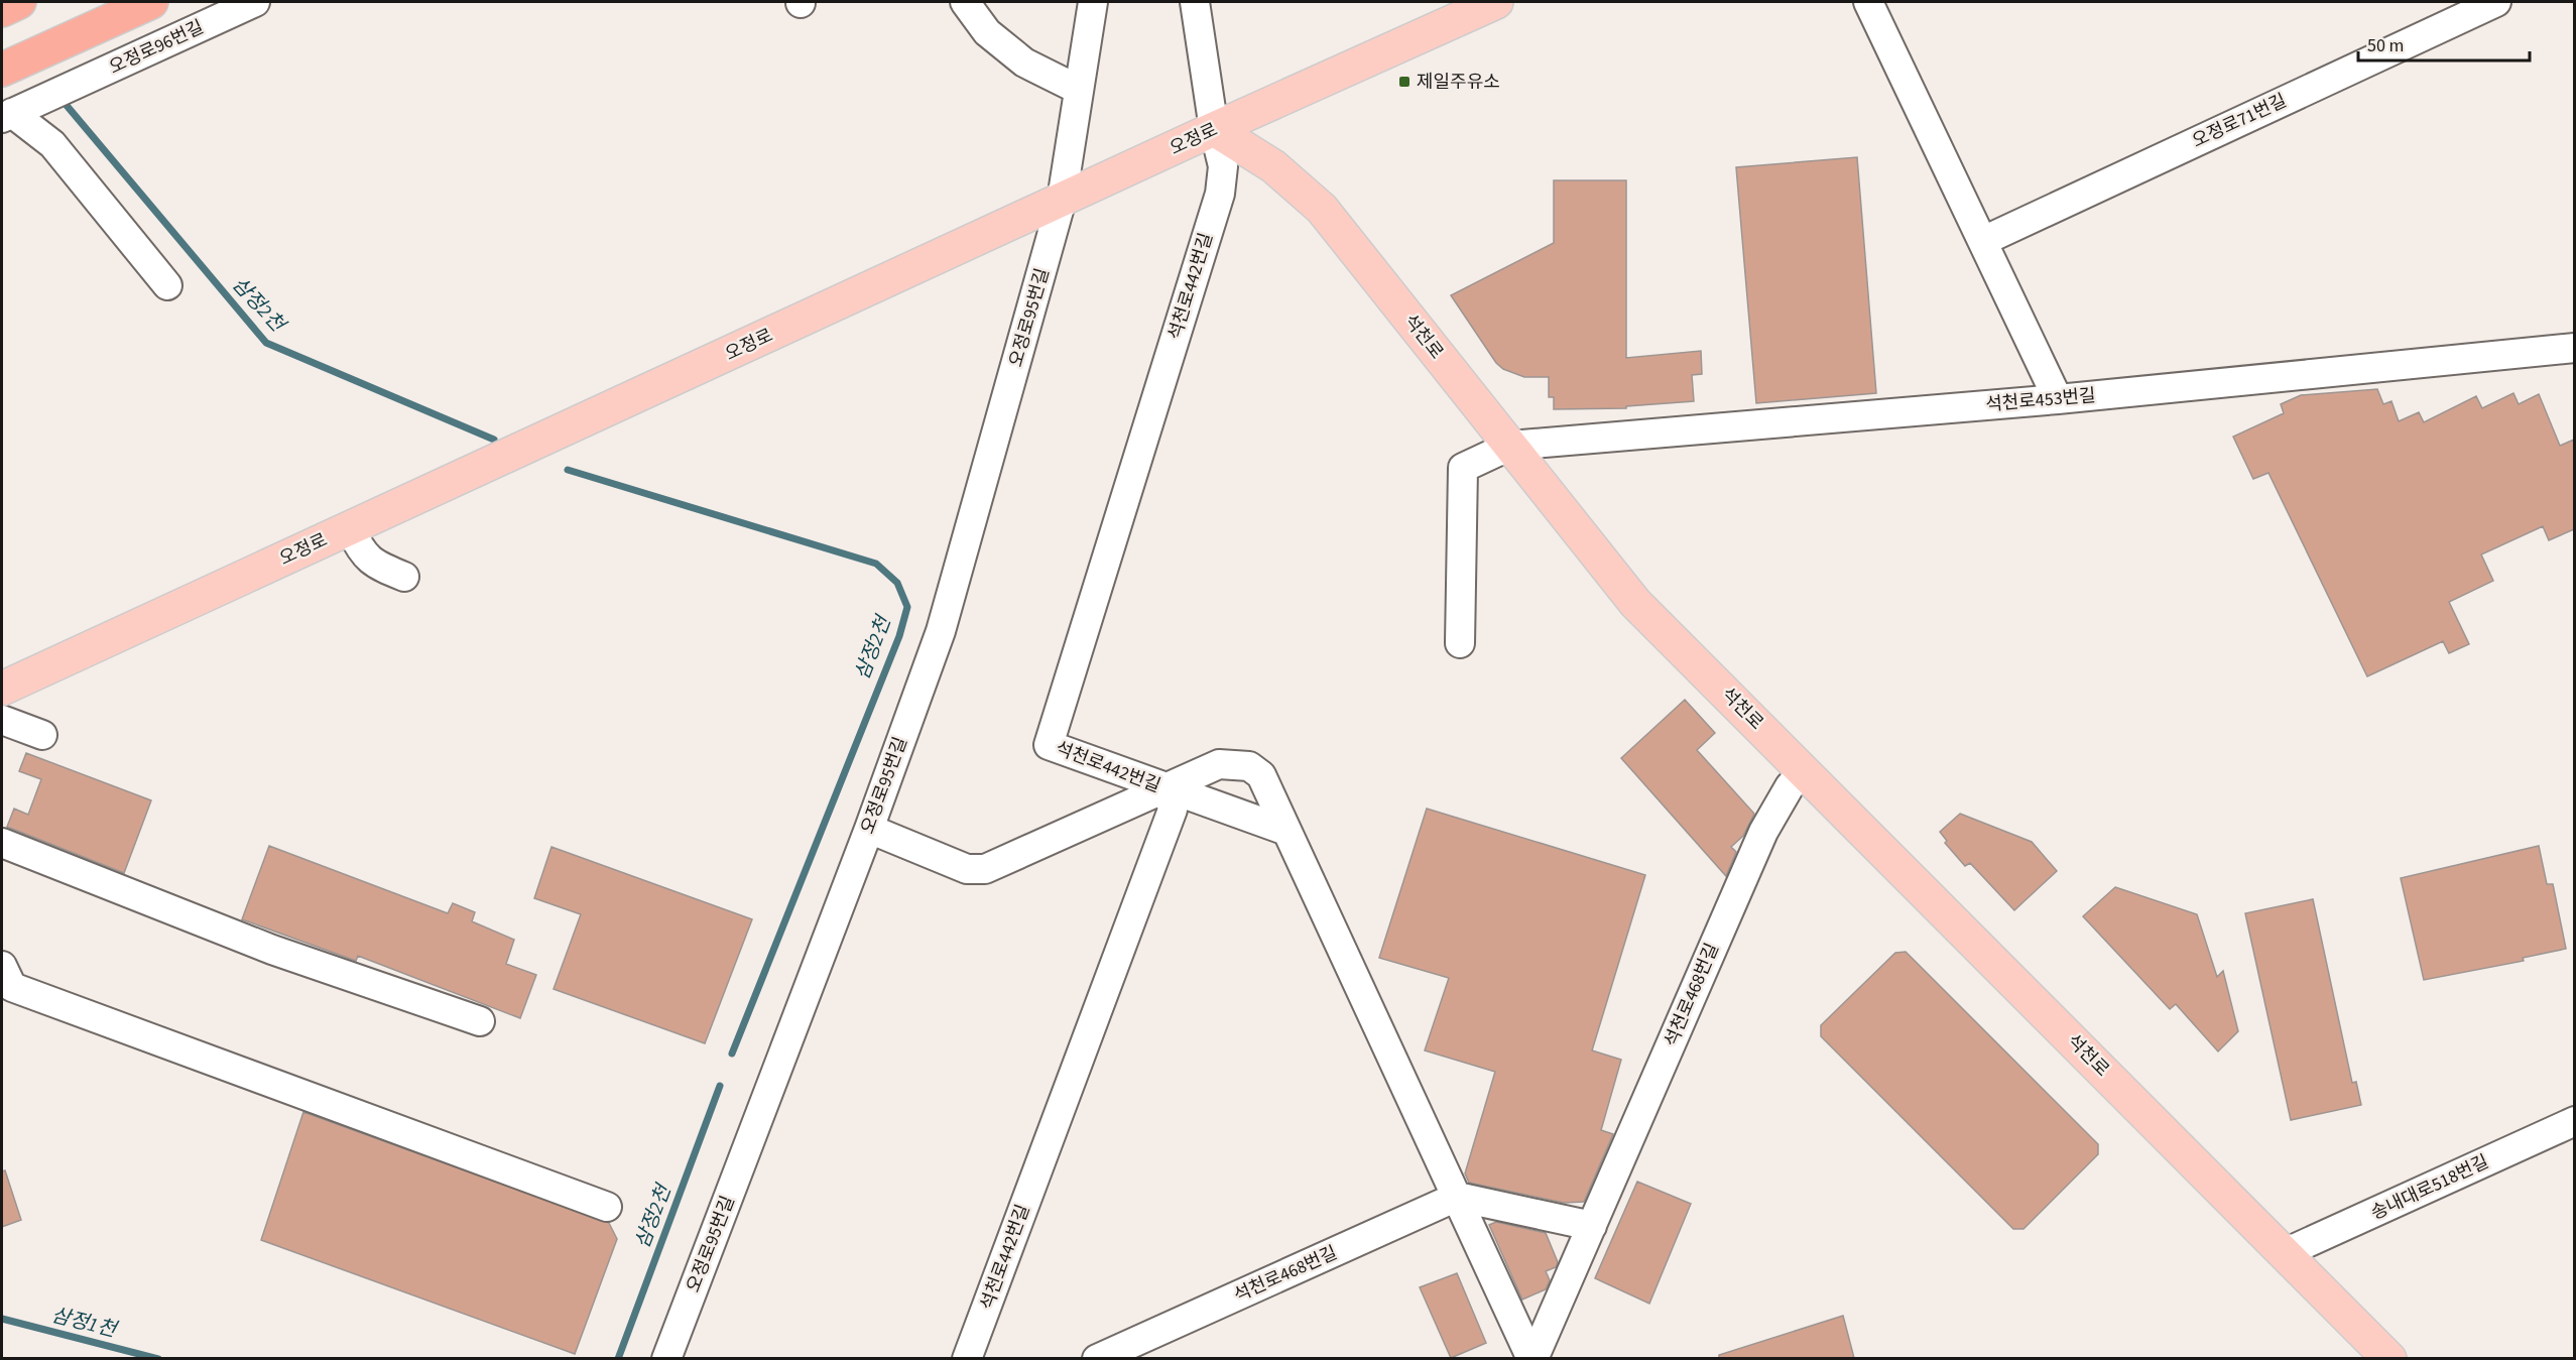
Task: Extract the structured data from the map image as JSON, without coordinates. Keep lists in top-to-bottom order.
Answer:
{
  "streets": {
    "main road": ["오정로", "석천로"],
    "street": [
      "오정로96번길",
      "오정로71번길",
      "석천로442번길",
      "오정로95번길",
      "석천로453번길",
      "석천로468번길",
      "송내대로518번길"
    ]
  },
  "crossings": [
    ["오정로", "석천로442번길"],
    ["오정로", "오정로95번길"],
    ["오정로", "석천로"],
    ["석천로442번길", "석천로"],
    ["석천로", "석천로453번길"],
    ["석천로", "석천로468번길"],
    ["석천로", "송내대로518번길"]
  ],
  "water": ["삼정2천", "삼정1천"],
  "places": {
    "transit": ["제일주유소"]
  },
  "scale_bar": "50 m"
}
